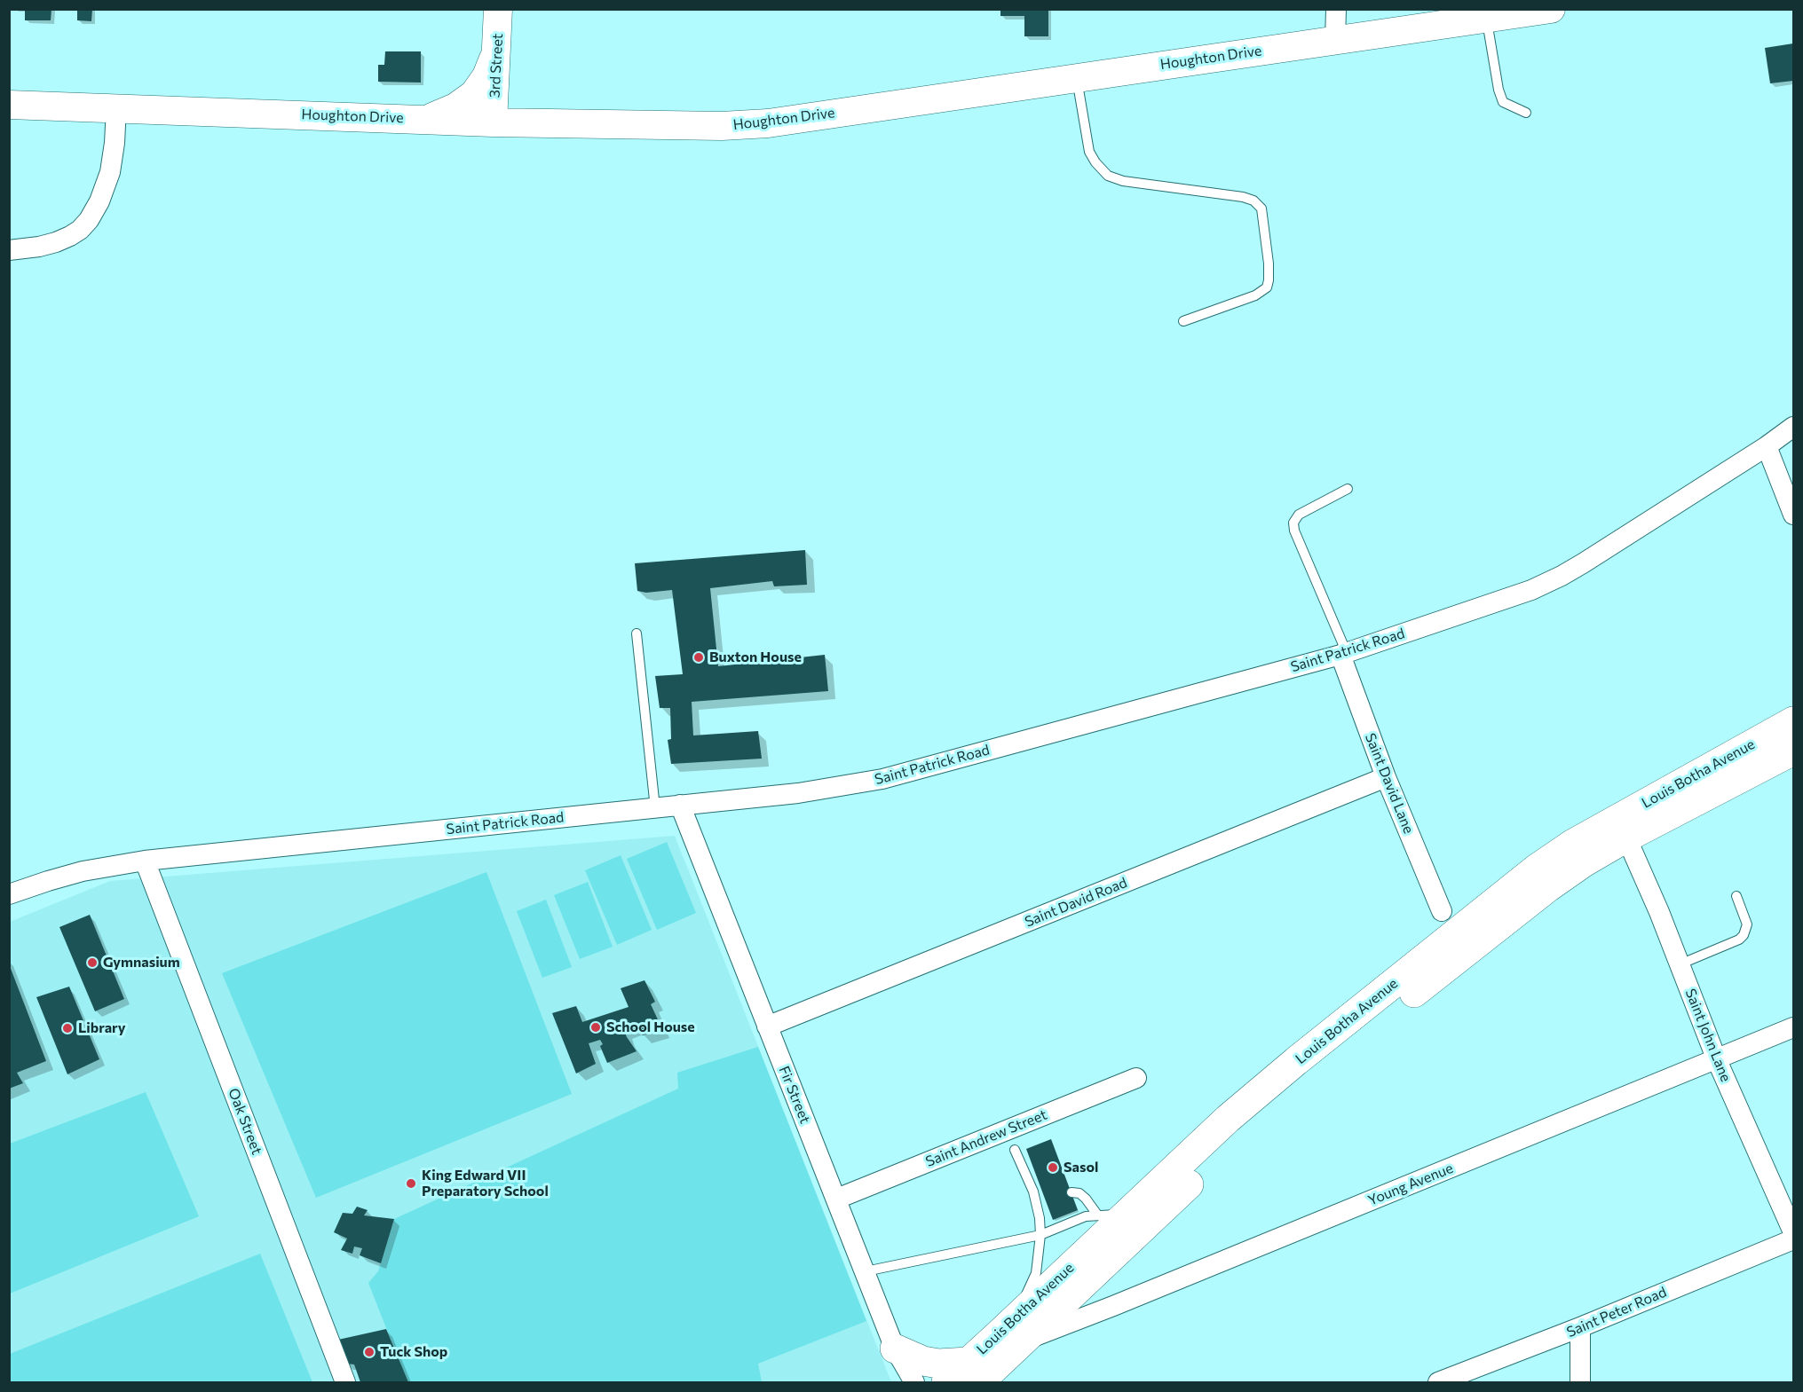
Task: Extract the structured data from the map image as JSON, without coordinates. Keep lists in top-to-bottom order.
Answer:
{
  "streets": {
    "main road": ["Louis Botha Avenue"],
    "street": [
      "Houghton Drive",
      "3rd Street",
      "Saint Patrick Road",
      "Saint David Lane",
      "Saint David Road",
      "Saint John Lane",
      "Fir Street",
      "Oak Street",
      "Saint Andrew Street",
      "Young Avenue",
      "Saint Peter Road"
    ]
  },
  "crossings": [
    ["Houghton Drive", "3rd Street"],
    ["Saint Patrick Road", "Saint David Lane"],
    ["Saint Patrick Road", "Fir Street"],
    ["Saint Patrick Road", "Oak Street"],
    ["Louis Botha Avenue", "Saint John Lane"],
    ["Louis Botha Avenue", "Young Avenue"],
    ["Saint David Lane", "Saint David Road"],
    ["Saint David Road", "Fir Street"],
    ["Saint John Lane", "Young Avenue"],
    ["Fir Street", "Saint Andrew Street"]
  ],
  "places": [
    "Buxton House",
    "Gymnasium",
    "School House",
    "Library",
    "Sasol",
    "King Edward VII Preparatory School",
    "Tuck Shop"
  ]
}
